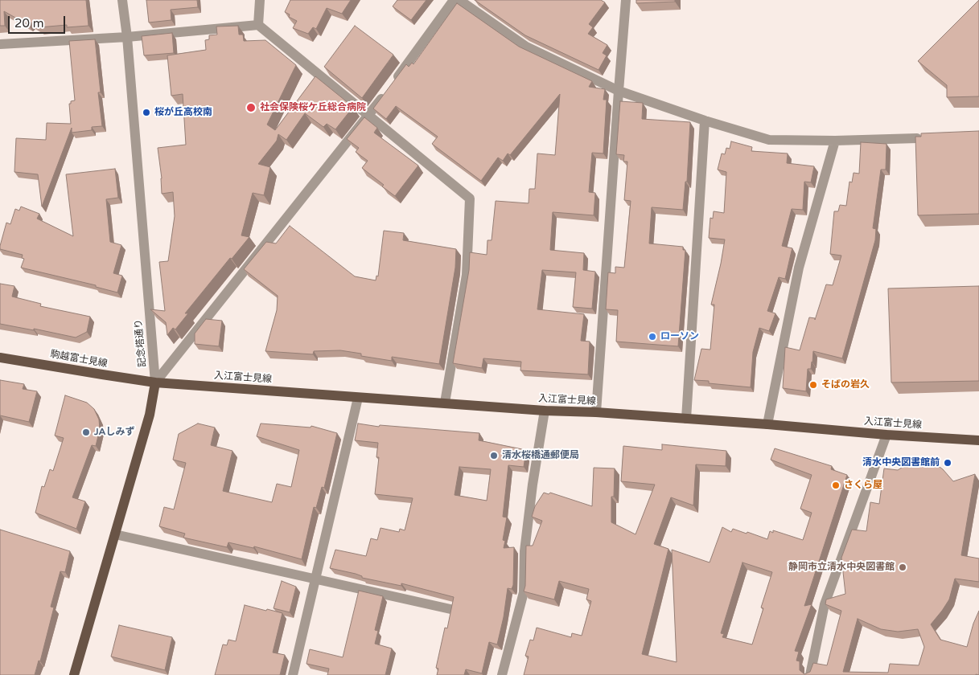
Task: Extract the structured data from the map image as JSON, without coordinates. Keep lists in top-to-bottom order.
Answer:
{
  "streets": {
    "main road": ["記念塔通り", "駒越富士見線", "入江富士見線"]
  },
  "crossings": [
    ["記念塔通り", "駒越富士見線"],
    ["記念塔通り", "入江富士見線"],
    ["駒越富士見線", "入江富士見線"]
  ],
  "places": [
    "社会保険桜ケ丘総合病院",
    "桜が丘高校南",
    "ローソン",
    "そばの岩久",
    "JAしみず",
    "清水桜橋通郵便局",
    "清水中央図書館前",
    "さくら屋",
    "静岡市立清水中央図書館"
  ],
  "scale_bar": "20 m"
}
